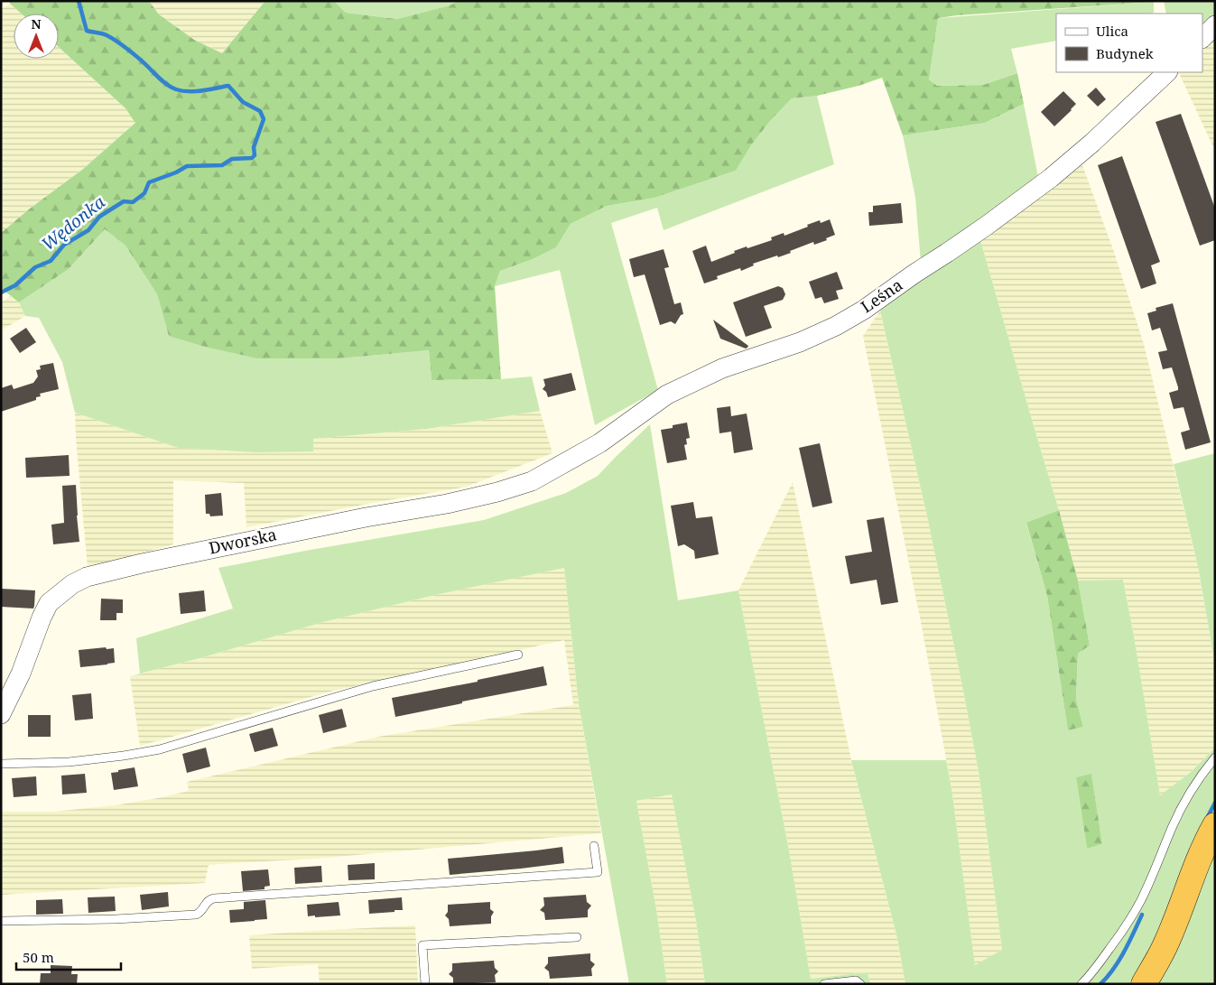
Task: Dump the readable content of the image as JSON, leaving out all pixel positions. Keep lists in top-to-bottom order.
{
  "streets": {
    "street": ["Leśna", "Dworska"]
  },
  "crossings": [
    ["Leśna", "Dworska"]
  ],
  "water": ["Wędonka"],
  "legend": ["Ulica", "Budynek"],
  "scale_bar": "50 m",
  "north": "top"
}
